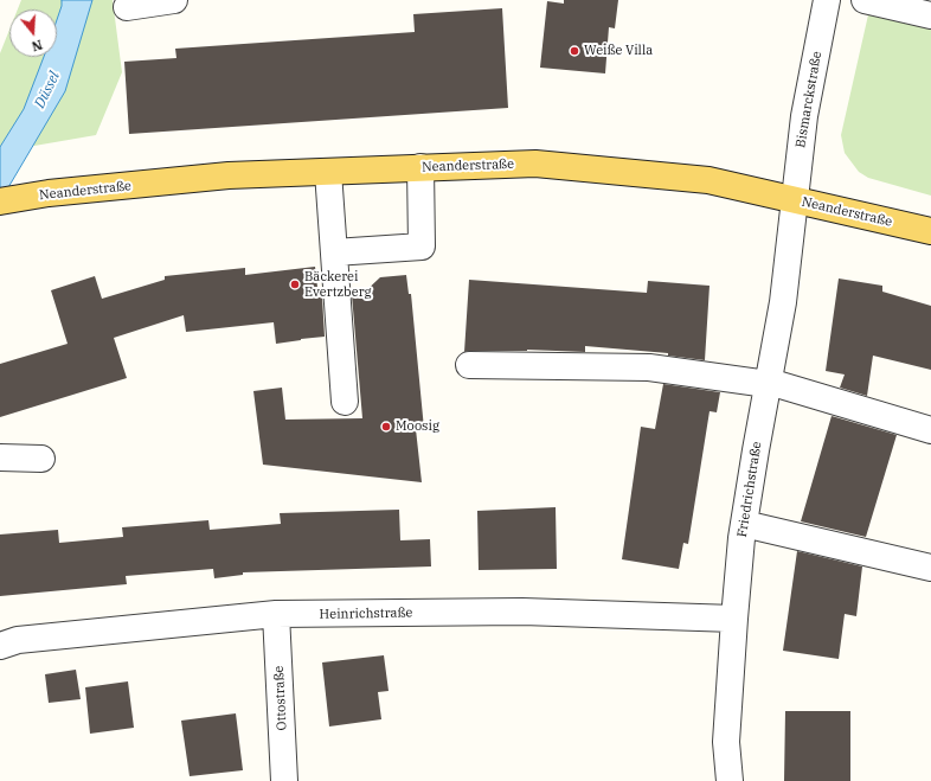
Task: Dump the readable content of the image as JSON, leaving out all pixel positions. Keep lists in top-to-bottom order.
{
  "streets": {
    "main road": ["Neanderstraße"],
    "street": [
      "Bismarckstraße",
      "Friedrichstraße",
      "Heinrichstraße",
      "Ottostraße"
    ]
  },
  "crossings": [
    ["Bismarckstraße", "Neanderstraße"],
    ["Bismarckstraße", "Friedrichstraße"],
    ["Neanderstraße", "Friedrichstraße"],
    ["Friedrichstraße", "Heinrichstraße"],
    ["Heinrichstraße", "Ottostraße"]
  ],
  "water": ["Düssel"],
  "places": ["Weiße Villa", "Bäckerei Evertzberg", "Moosig"],
  "north": "bottom"
}
